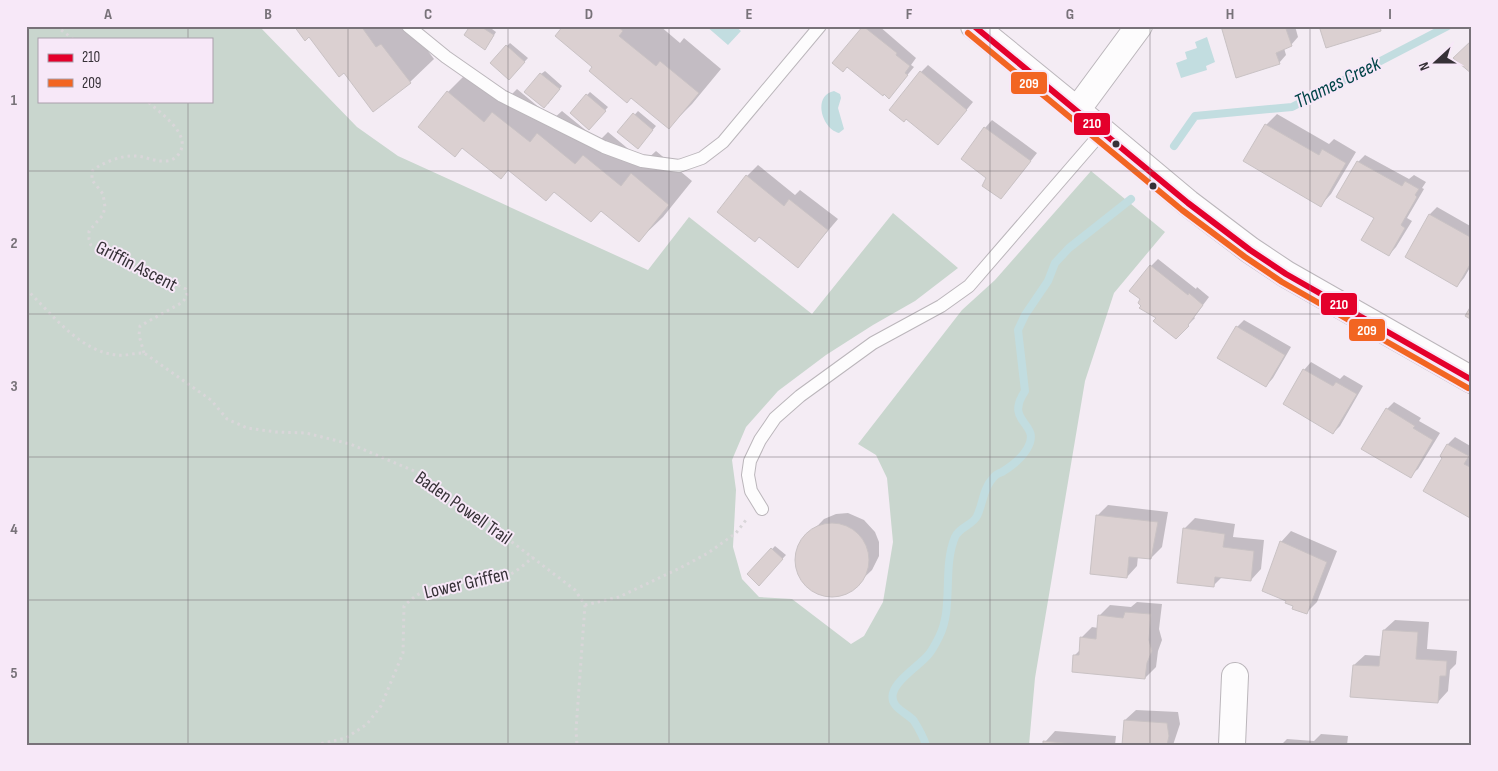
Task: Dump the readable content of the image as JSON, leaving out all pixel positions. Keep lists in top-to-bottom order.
{
  "streets": {
    "path": ["Griffin Ascent", "Baden Powell Trail", "Lower Griffen"]
  },
  "crossings": [
    ["Griffin Ascent", "Baden Powell Trail"],
    ["Baden Powell Trail", "Lower Griffen"]
  ],
  "water": ["Thames Creek"],
  "lines": ["transit line 210", "transit line 209"],
  "legend": ["210", "209"],
  "north": "left",
  "grid": {
    "columns": [
      "A",
      "B",
      "C",
      "D",
      "E",
      "F",
      "G",
      "H",
      "I"
    ],
    "rows": [
      "1",
      "2",
      "3",
      "4",
      "5"
    ]
  }
}
